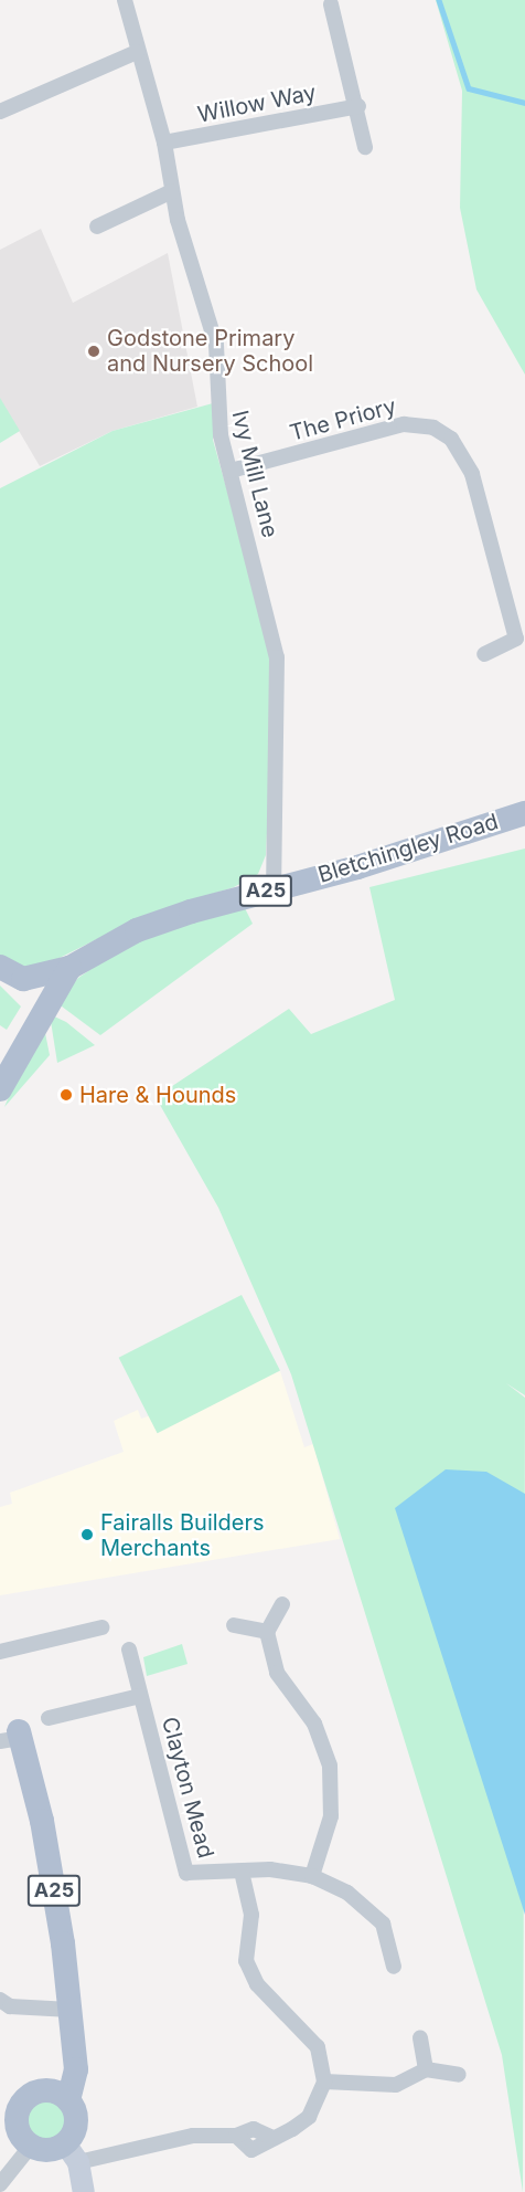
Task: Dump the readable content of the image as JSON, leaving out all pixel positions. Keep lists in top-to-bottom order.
{
  "streets": {
    "main road": ["Bletchingley Road", "A25"],
    "street": [
      "Willow Way",
      "The Priory",
      "Ivy Mill Lane",
      "Clayton Mead"
    ]
  },
  "crossings": [
    ["Willow Way", "Ivy Mill Lane"],
    ["The Priory", "Ivy Mill Lane"],
    ["Ivy Mill Lane", "Bletchingley Road"],
    ["Bletchingley Road", "A25"]
  ],
  "places": ["Godstone Primary and Nursery School", "Hare & Hounds", "Fairalls Builders Merchants"]
}
